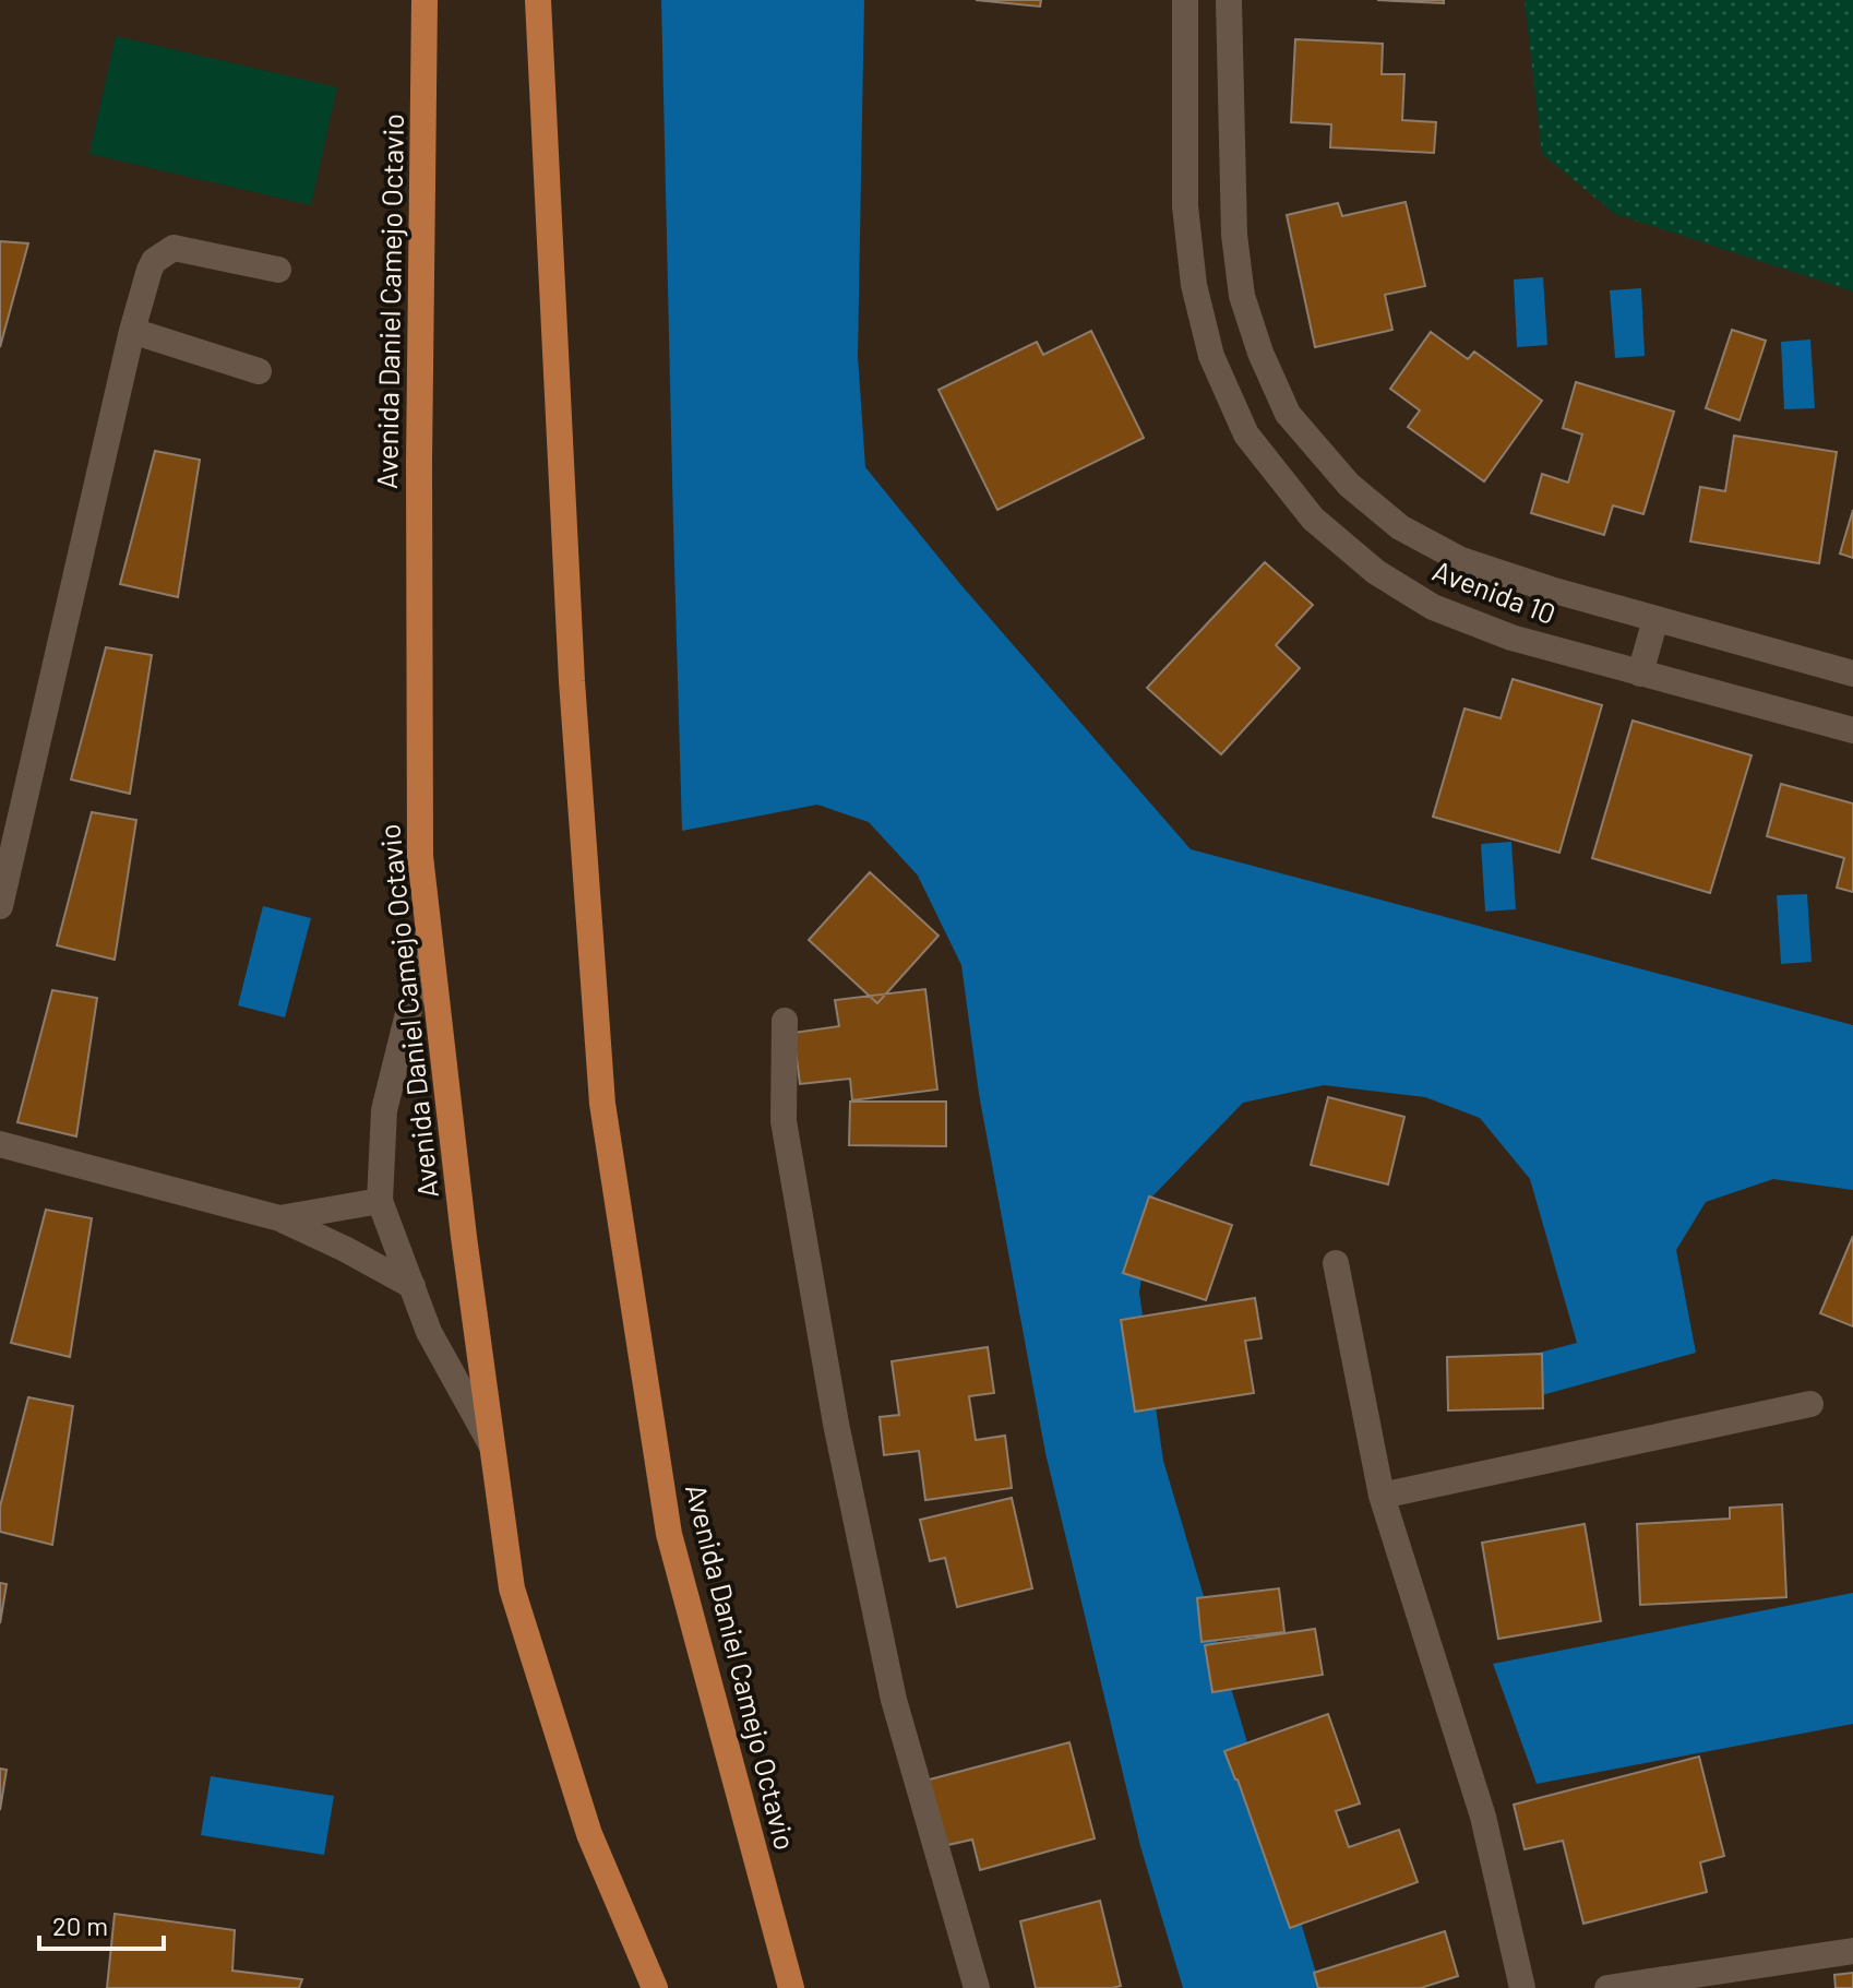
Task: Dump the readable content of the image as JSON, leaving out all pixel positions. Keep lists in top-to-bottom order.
{
  "streets": {
    "main road": ["Avenida Daniel Camejo Octavio"],
    "street": ["Avenida 10"]
  },
  "scale_bar": "20 m"
}
